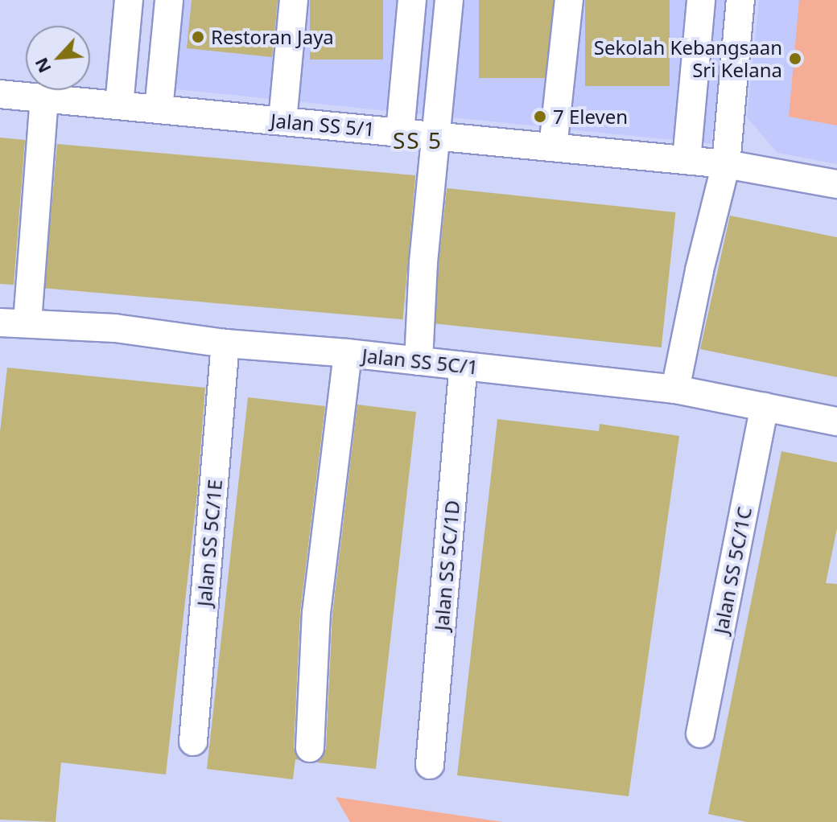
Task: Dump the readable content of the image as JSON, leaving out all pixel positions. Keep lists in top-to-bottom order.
{
  "streets": {
    "street": [
      "Jalan SS 5/1",
      "Jalan SS 5C/1",
      "Jalan SS 5C/1E",
      "Jalan SS 5C/1D",
      "Jalan SS 5C/1C"
    ]
  },
  "crossings": [
    ["Jalan SS 5C/1", "Jalan SS 5C/1E"],
    ["Jalan SS 5C/1", "Jalan SS 5C/1D"],
    ["Jalan SS 5C/1", "Jalan SS 5C/1C"]
  ],
  "districts": ["SS 5"],
  "places": ["Restoran Jaya", "Sekolah Kebangsaan Sri Kelana", "7 Eleven"],
  "north": "bottom left"
}
